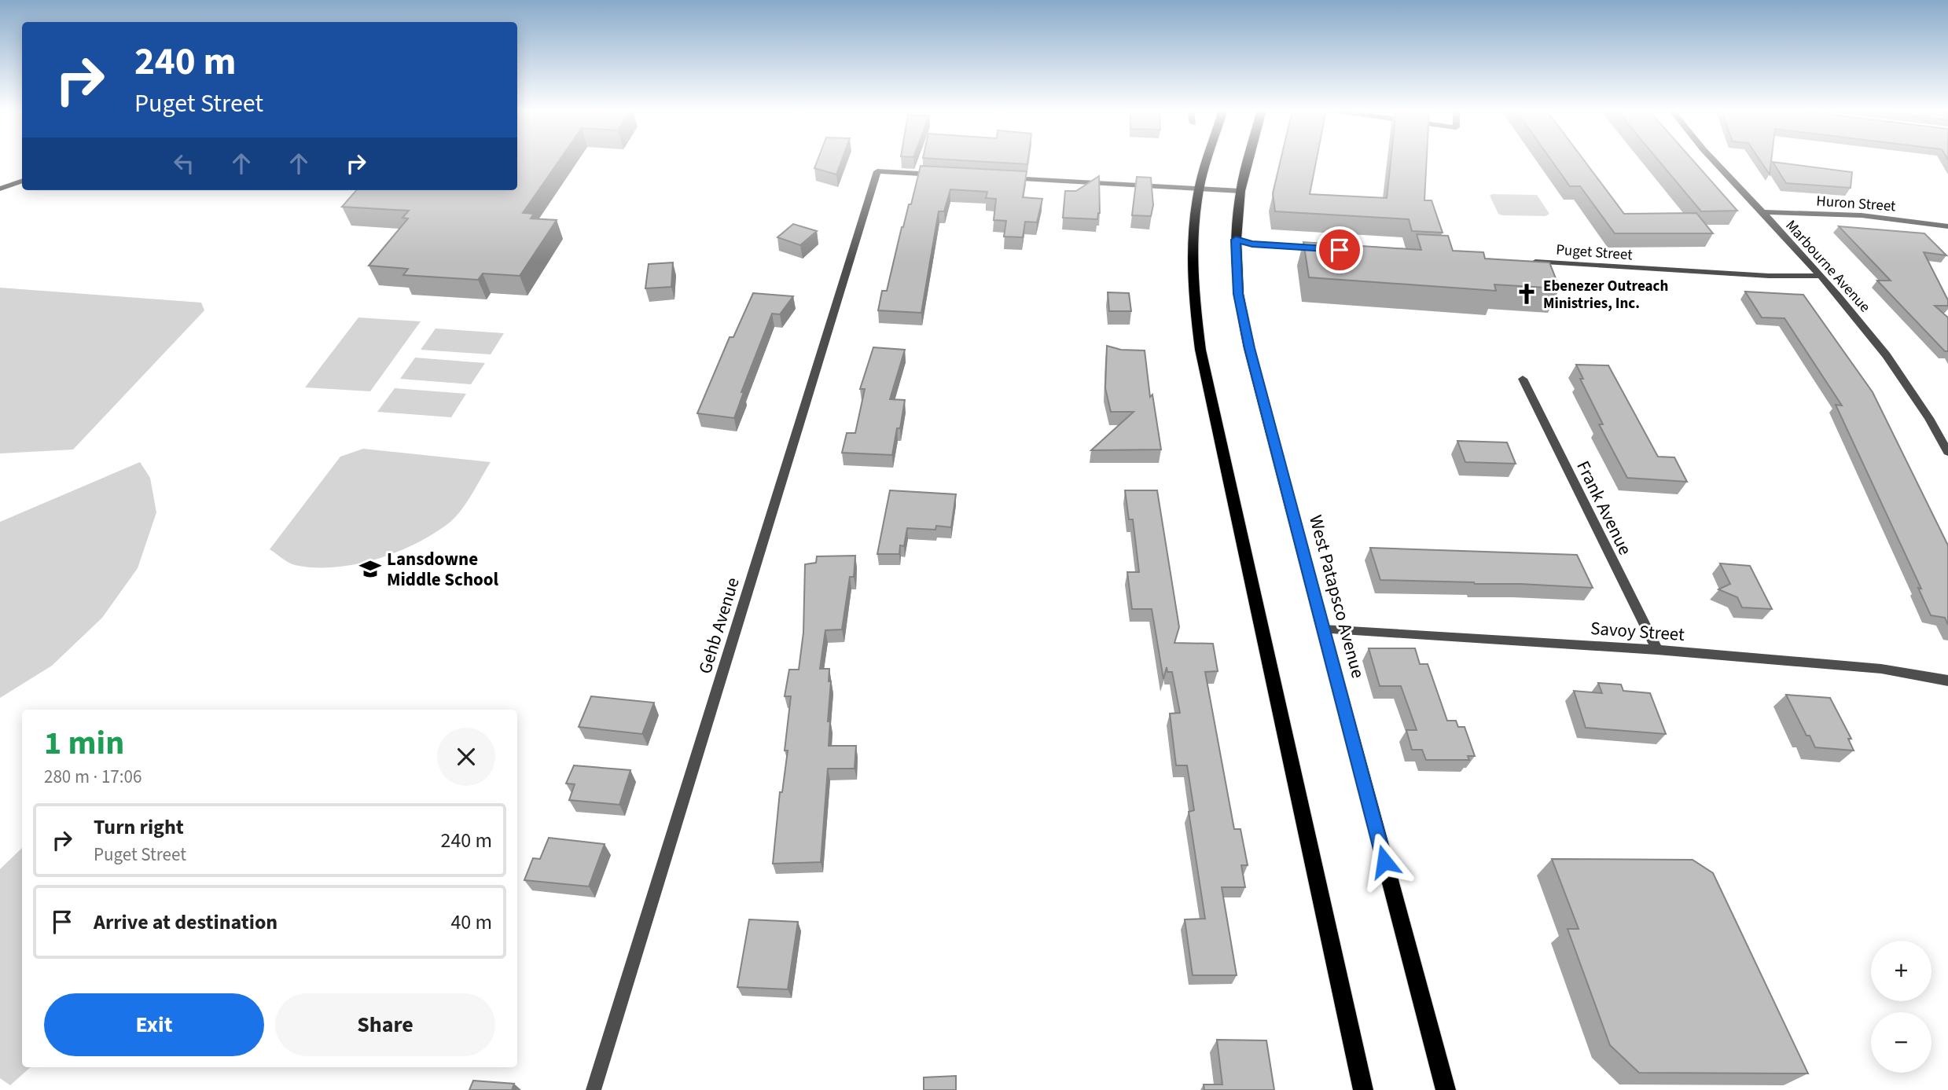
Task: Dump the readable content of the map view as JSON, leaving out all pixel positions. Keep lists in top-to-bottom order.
{
  "streets": {
    "main road": ["West Patapsco Avenue"],
    "street": [
      "Huron Street",
      "Puget Street",
      "Marbourne Avenue",
      "Frank Avenue",
      "Gehb Avenue",
      "Savoy Street"
    ]
  },
  "crossings": [
    ["Huron Street", "Marbourne Avenue"],
    ["Puget Street", "Marbourne Avenue"],
    ["Frank Avenue", "Savoy Street"],
    ["West Patapsco Avenue", "Savoy Street"]
  ],
  "places": {
    "church": ["Ebenezer Outreach Ministries, Inc."],
    "school or university": ["Lansdowne Middle School"]
  },
  "page": {
    "turn": ["240 m", "Puget Street"],
    "heading": ["1 min", "280 m · 17:06"],
    "list": [
      {
        "name": "Turn right",
        "note": "Puget Street",
        "value": "240 m"
      },
      {
        "name": "Arrive at destination",
        "value": "40 m"
      }
    ],
    "map_buttons": ["+", "−"],
    "buttons": ["Exit", "Share"]
  }
}
